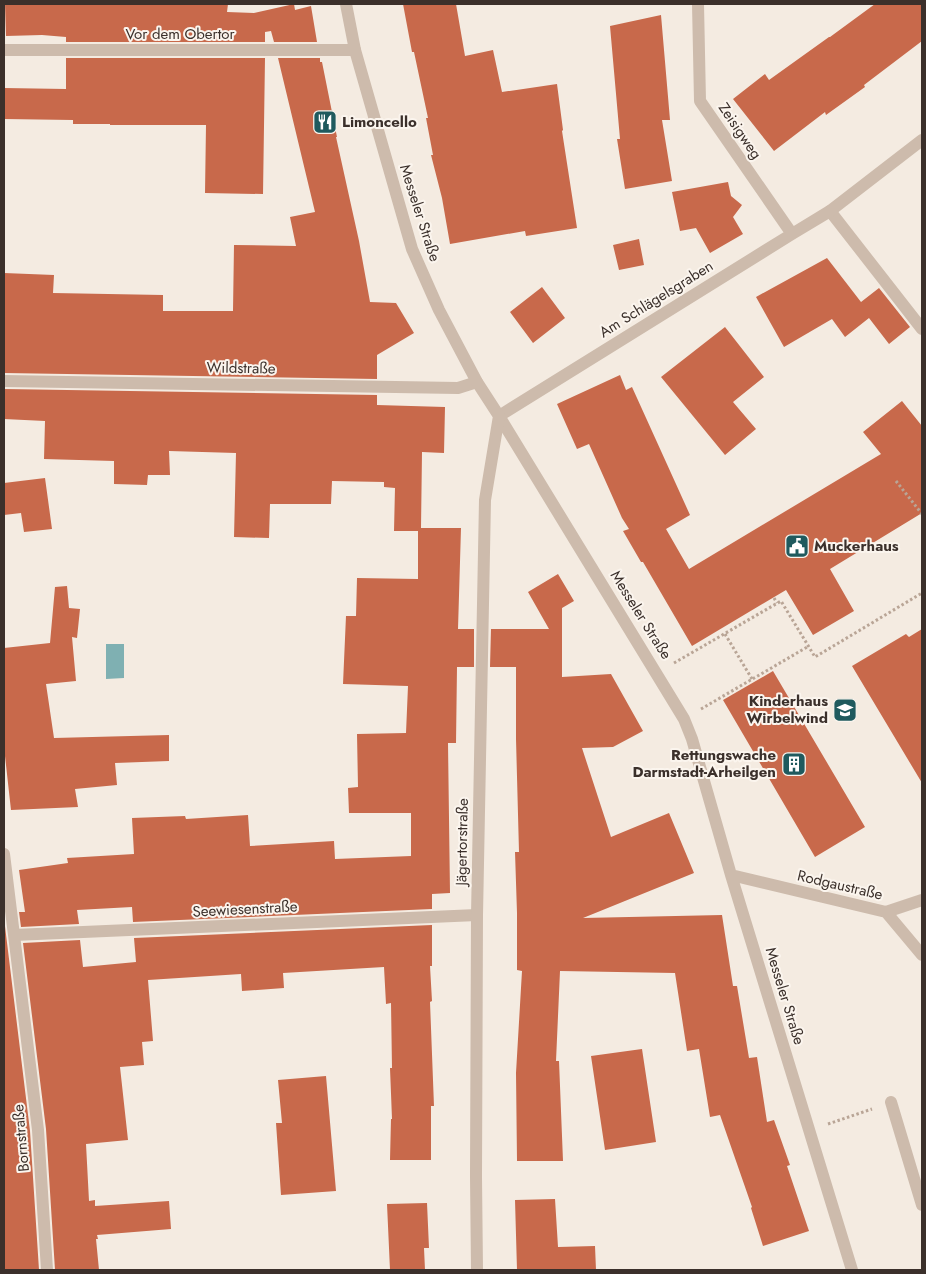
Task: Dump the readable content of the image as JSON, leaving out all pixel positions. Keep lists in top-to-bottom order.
{
  "streets": {
    "street": [
      "Vor dem Obertor",
      "Zeisigweg",
      "Messeler Straße",
      "Am Schlägelsgraben",
      "Wildstraße",
      "Jägertorstraße",
      "Rodgaustraße",
      "Seewiesenstraße",
      "Bornstraße"
    ]
  },
  "crossings": [
    ["Vor dem Obertor", "Messeler Straße"],
    ["Zeisigweg", "Am Schlägelsgraben"],
    ["Messeler Straße", "Am Schlägelsgraben"],
    ["Messeler Straße", "Wildstraße"],
    ["Messeler Straße", "Jägertorstraße"],
    ["Messeler Straße", "Rodgaustraße"],
    ["Am Schlägelsgraben", "Jägertorstraße"],
    ["Jägertorstraße", "Seewiesenstraße"],
    ["Seewiesenstraße", "Bornstraße"]
  ],
  "places": {
    "restaurant": ["Limoncello"],
    "public building": ["Muckerhaus"],
    "school or university": ["Kinderhaus Wirbelwind"],
    "building": ["Rettungswache Darmstadt-Arheilgen"]
  }
}
